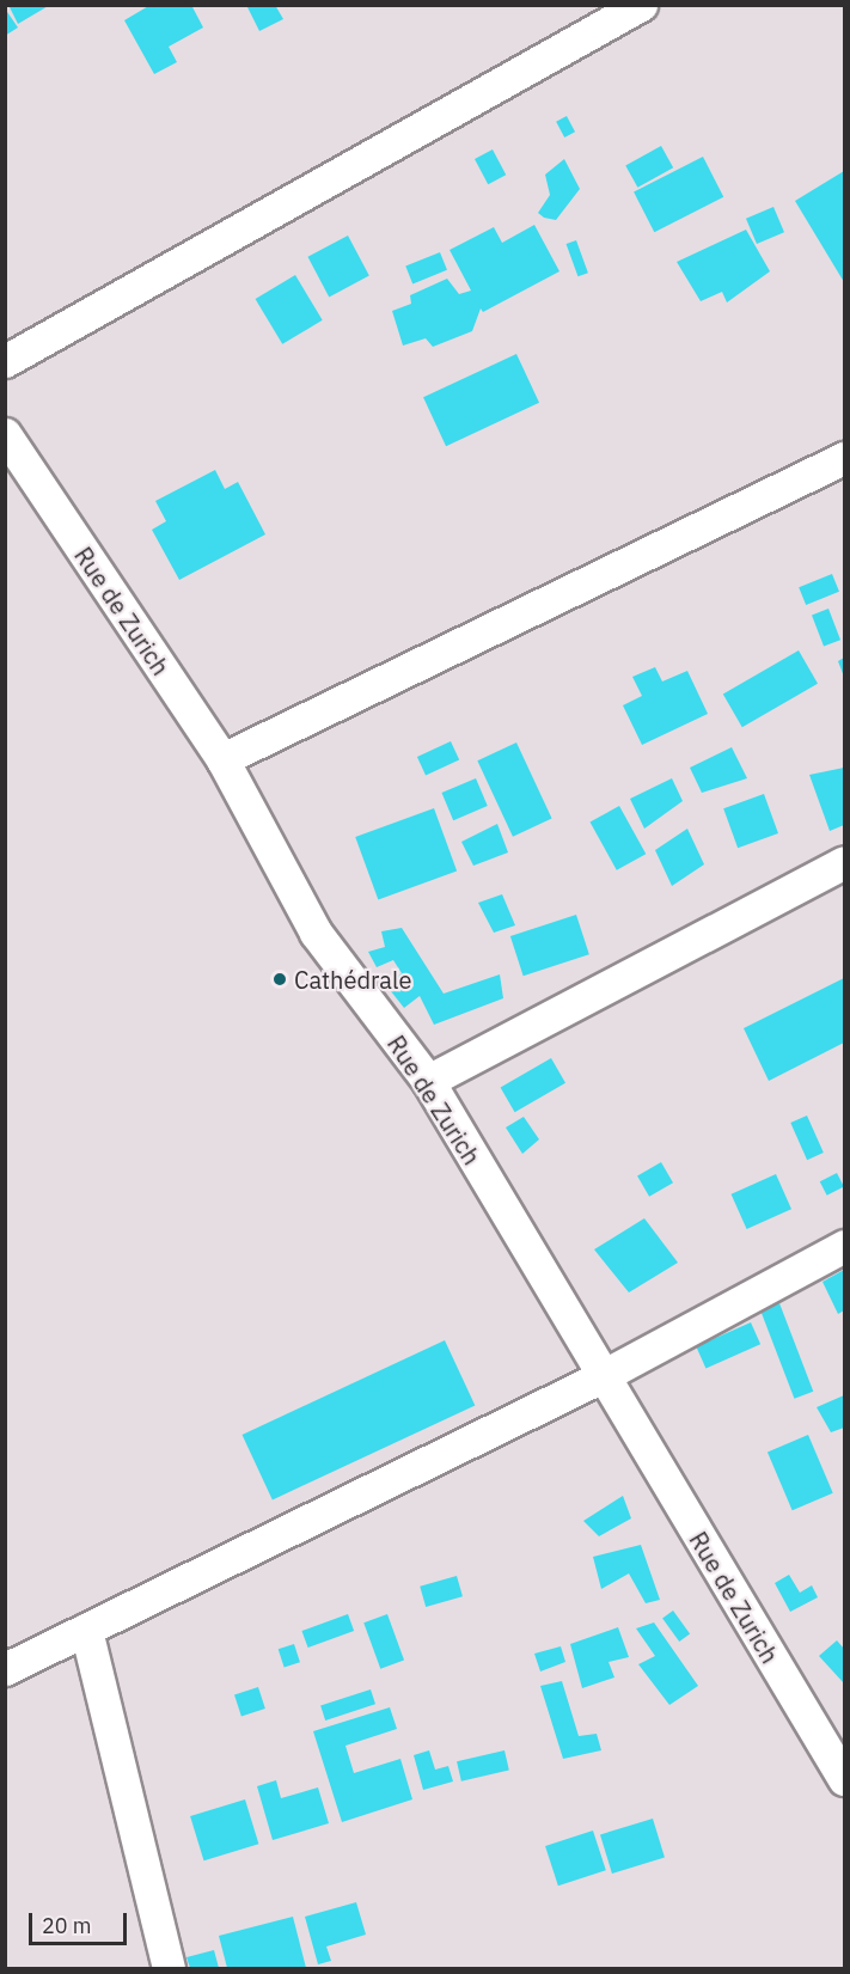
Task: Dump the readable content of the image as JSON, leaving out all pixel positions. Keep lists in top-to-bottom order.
{
  "streets": {
    "street": ["Rue de Zurich"]
  },
  "places": ["Cathédrale"],
  "scale_bar": "20 m"
}
